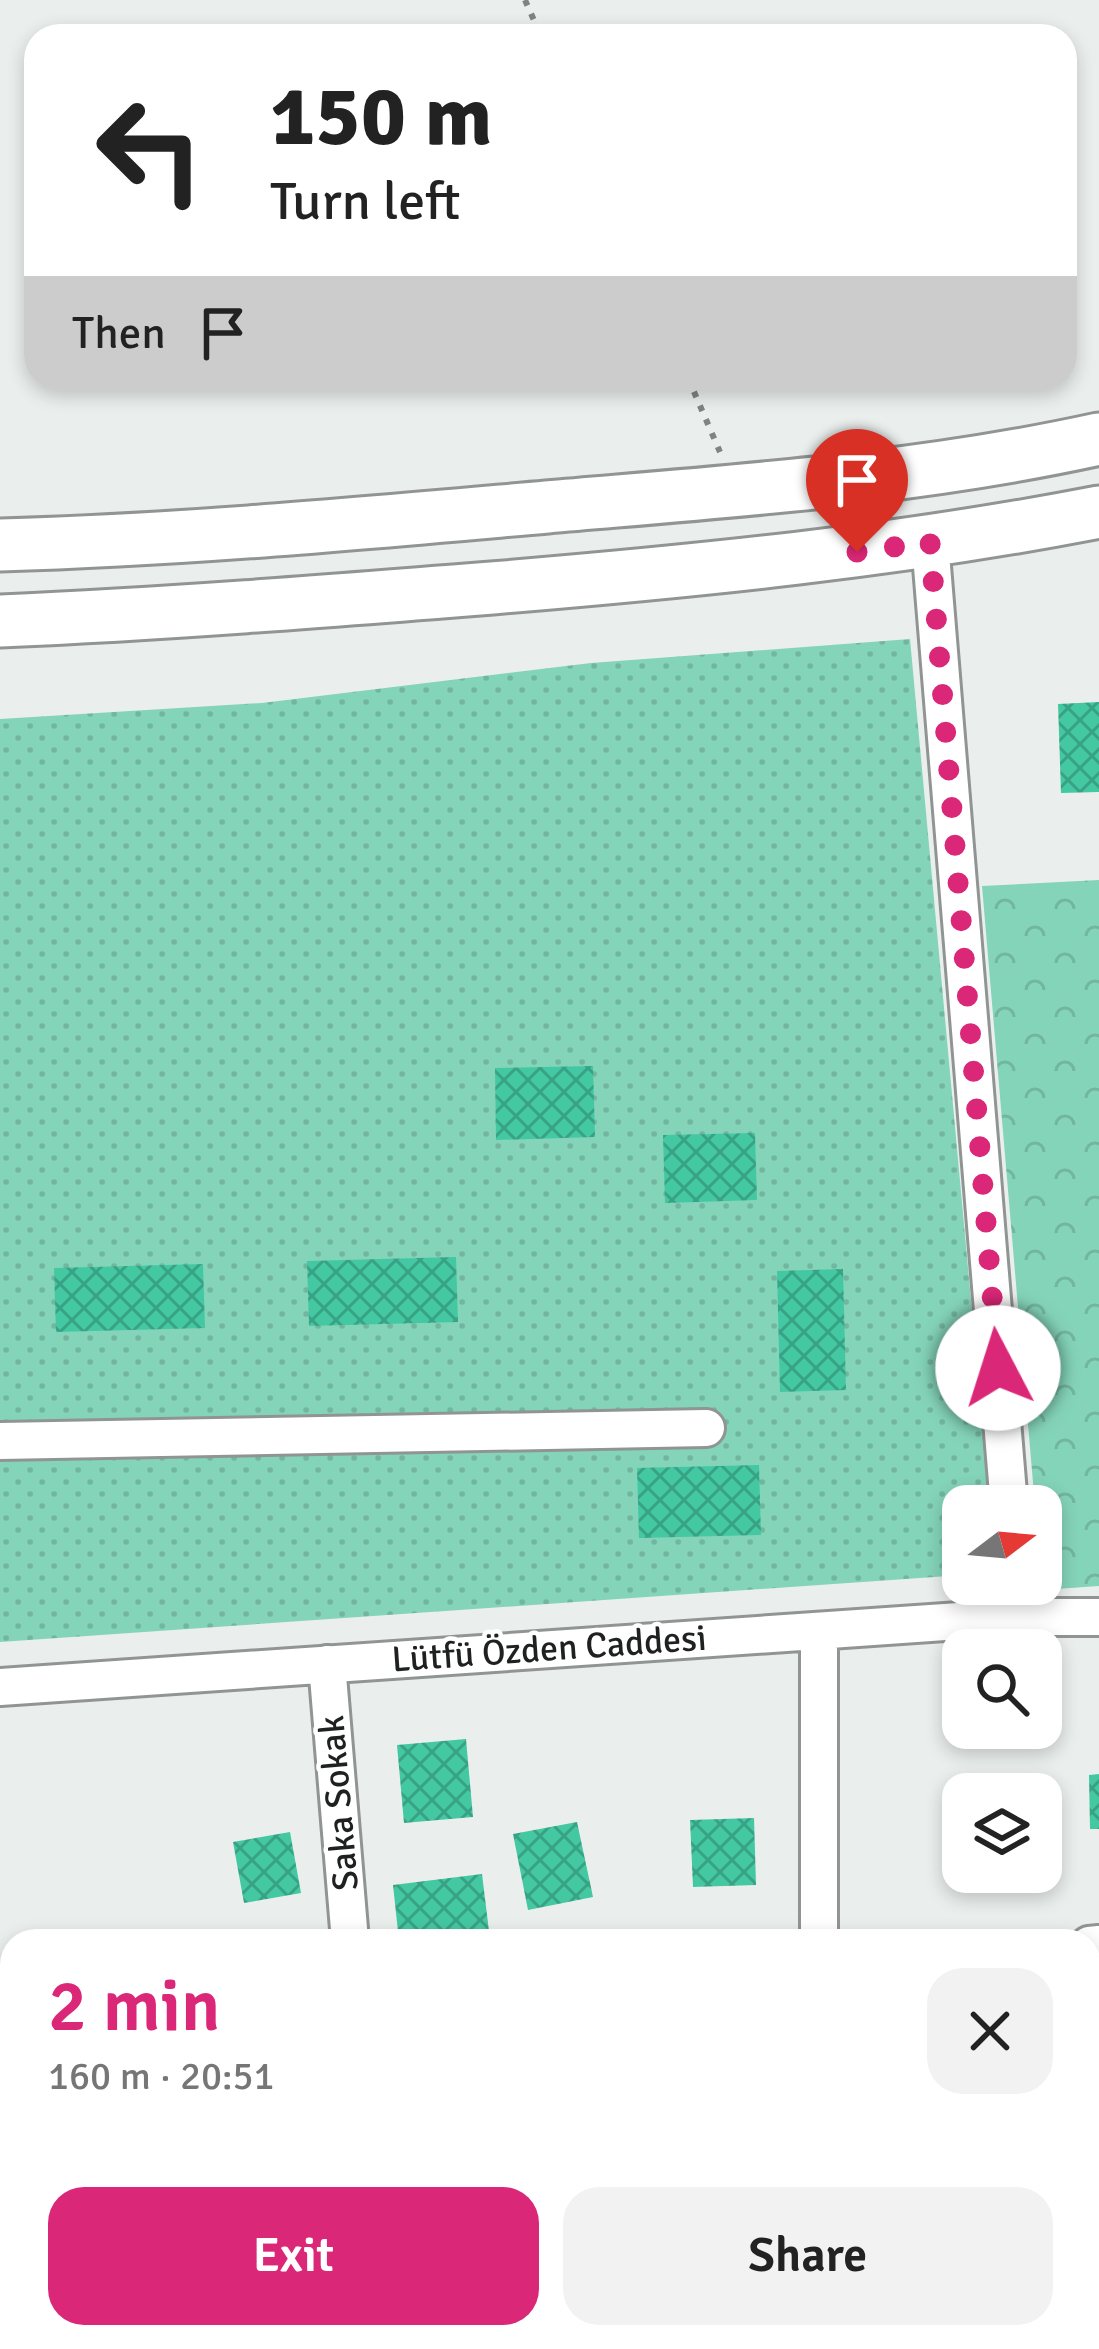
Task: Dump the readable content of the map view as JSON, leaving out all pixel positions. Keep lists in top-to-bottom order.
{
  "streets": {
    "street": ["Lütfü Özden Caddesi", "Saka Sokak"]
  },
  "crossings": [
    ["Lütfü Özden Caddesi", "Saka Sokak"]
  ],
  "north": "right",
  "page": {
    "turn": ["150 m", "Turn left"],
    "then": "Then",
    "heading": ["2 min", "160 m · 20:51"],
    "buttons": ["Exit", "Share"]
  }
}
